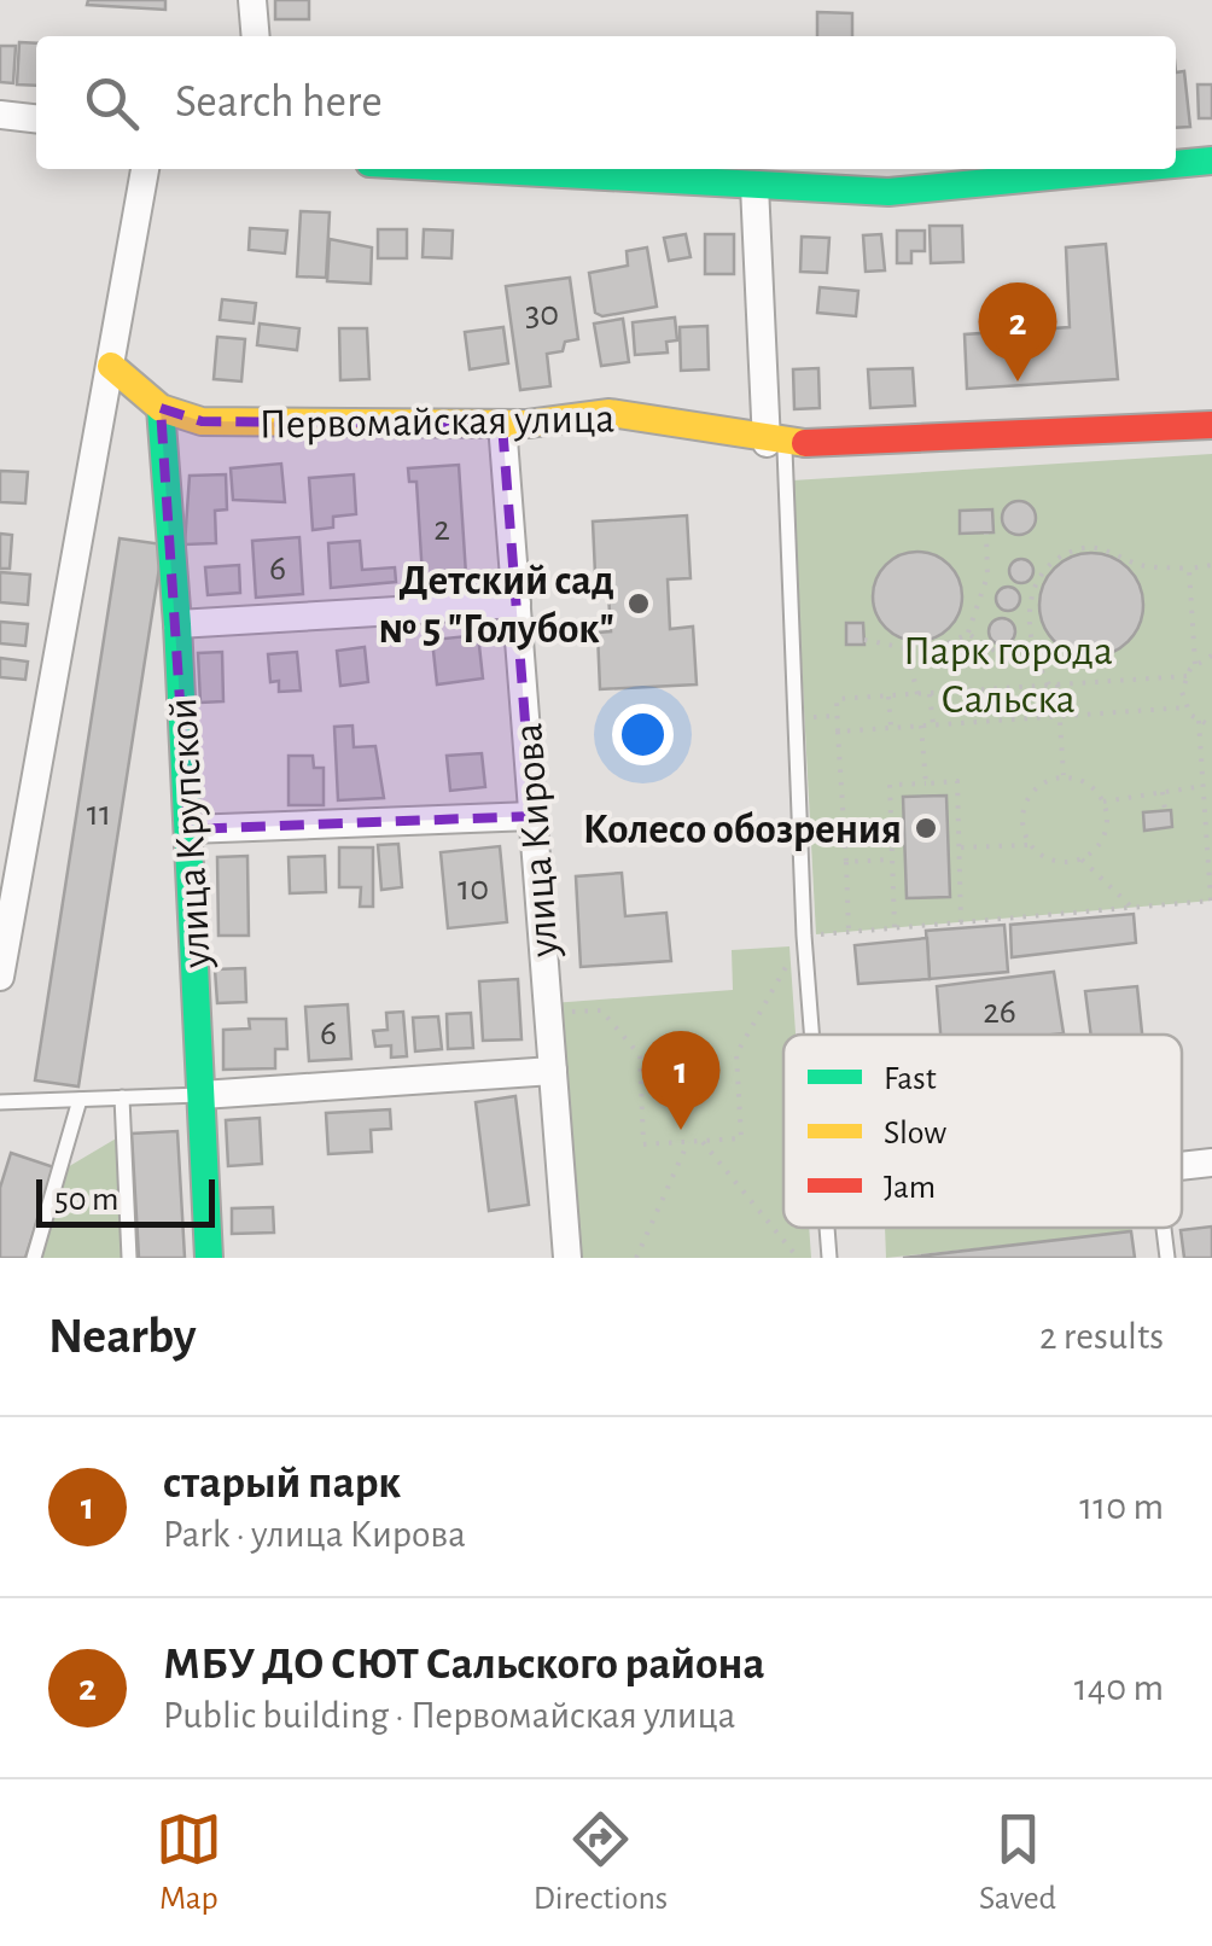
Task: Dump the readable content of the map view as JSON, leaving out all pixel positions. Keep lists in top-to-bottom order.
{
  "streets": {
    "street": ["Первомайская улица", "улица Крупской", "улица Кирова"]
  },
  "crossings": [
    ["Первомайская улица", "улица Крупской"],
    ["Первомайская улица", "улица Кирова"]
  ],
  "parks": ["Парк города Сальска"],
  "places": ["Детский сад № 5 \"Голубок\"", "Колесо обозрения"],
  "house_numbers": [
    "30",
    "2",
    "6",
    "11",
    "10",
    "26",
    "6"
  ],
  "legend": ["Fast", "Slow", "Jam"],
  "scale_bar": "50 m",
  "page": {
    "search": "Search here",
    "pins": ["2", "1"],
    "scale": "50 m",
    "heading": ["Nearby", "2 results"],
    "list": [
      {
        "mark": "1",
        "name": "старый парк",
        "note": "Park · улица Кирова",
        "value": "110 m"
      },
      {
        "mark": "2",
        "name": "МБУ ДО СЮТ Сальского района",
        "note": "Public building · Первомайская улица",
        "value": "140 m"
      }
    ],
    "nav": ["Map", "Directions", "Saved"]
  }
}
